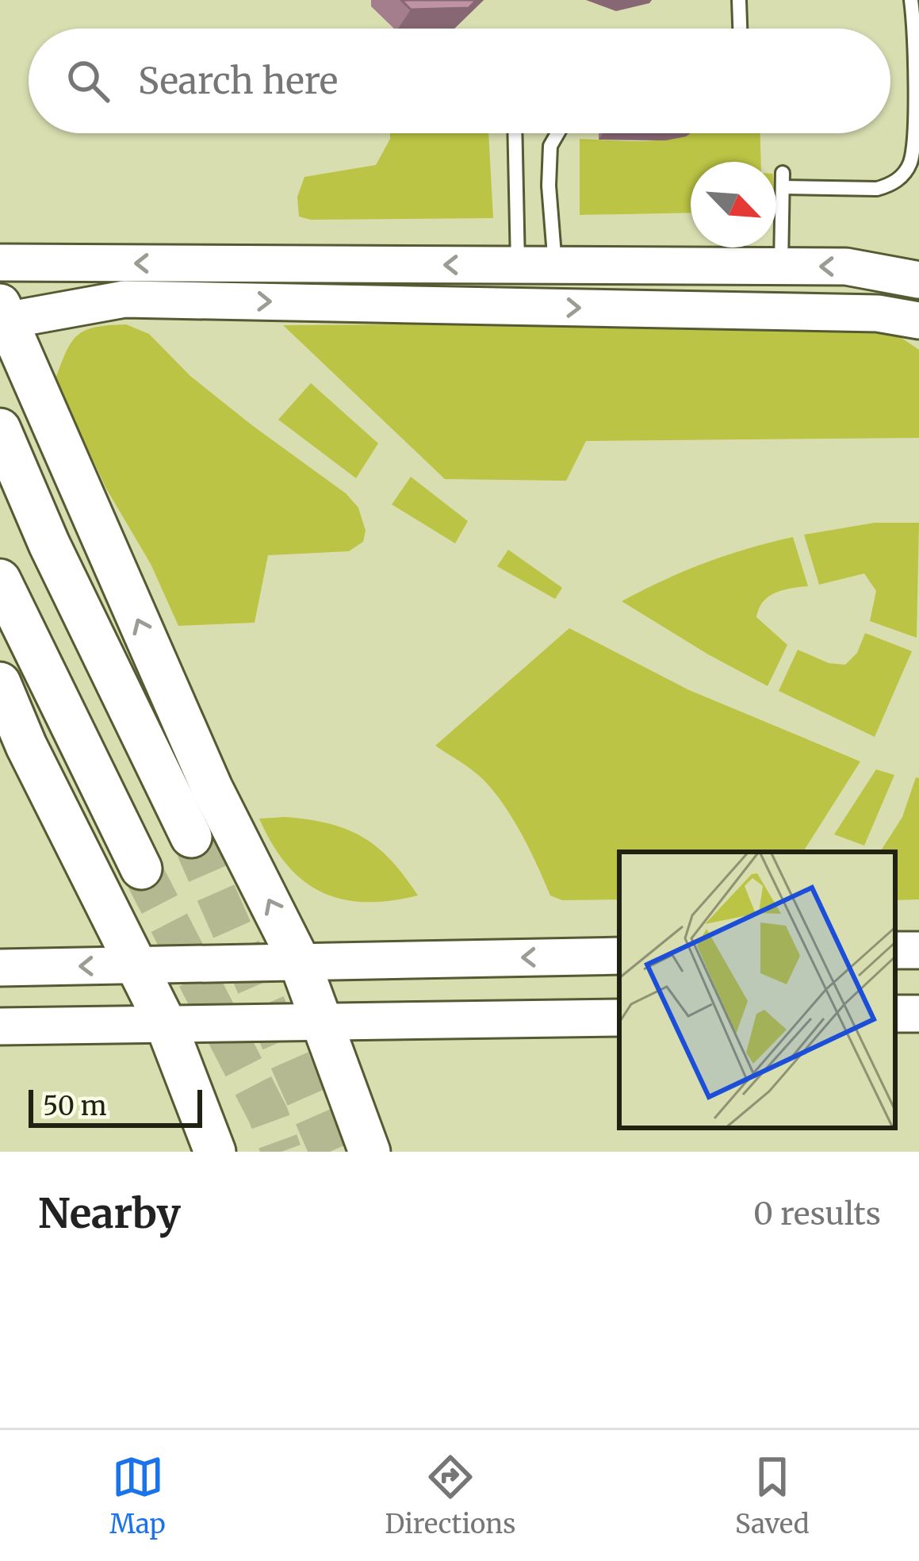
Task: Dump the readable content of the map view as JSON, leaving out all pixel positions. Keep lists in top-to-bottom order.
{
  "scale_bar": "50 m",
  "north": "bottom right",
  "page": {
    "search": "Search here",
    "scale": "50 m",
    "heading": ["Nearby", "0 results"],
    "nav": ["Map", "Directions", "Saved"]
  }
}
